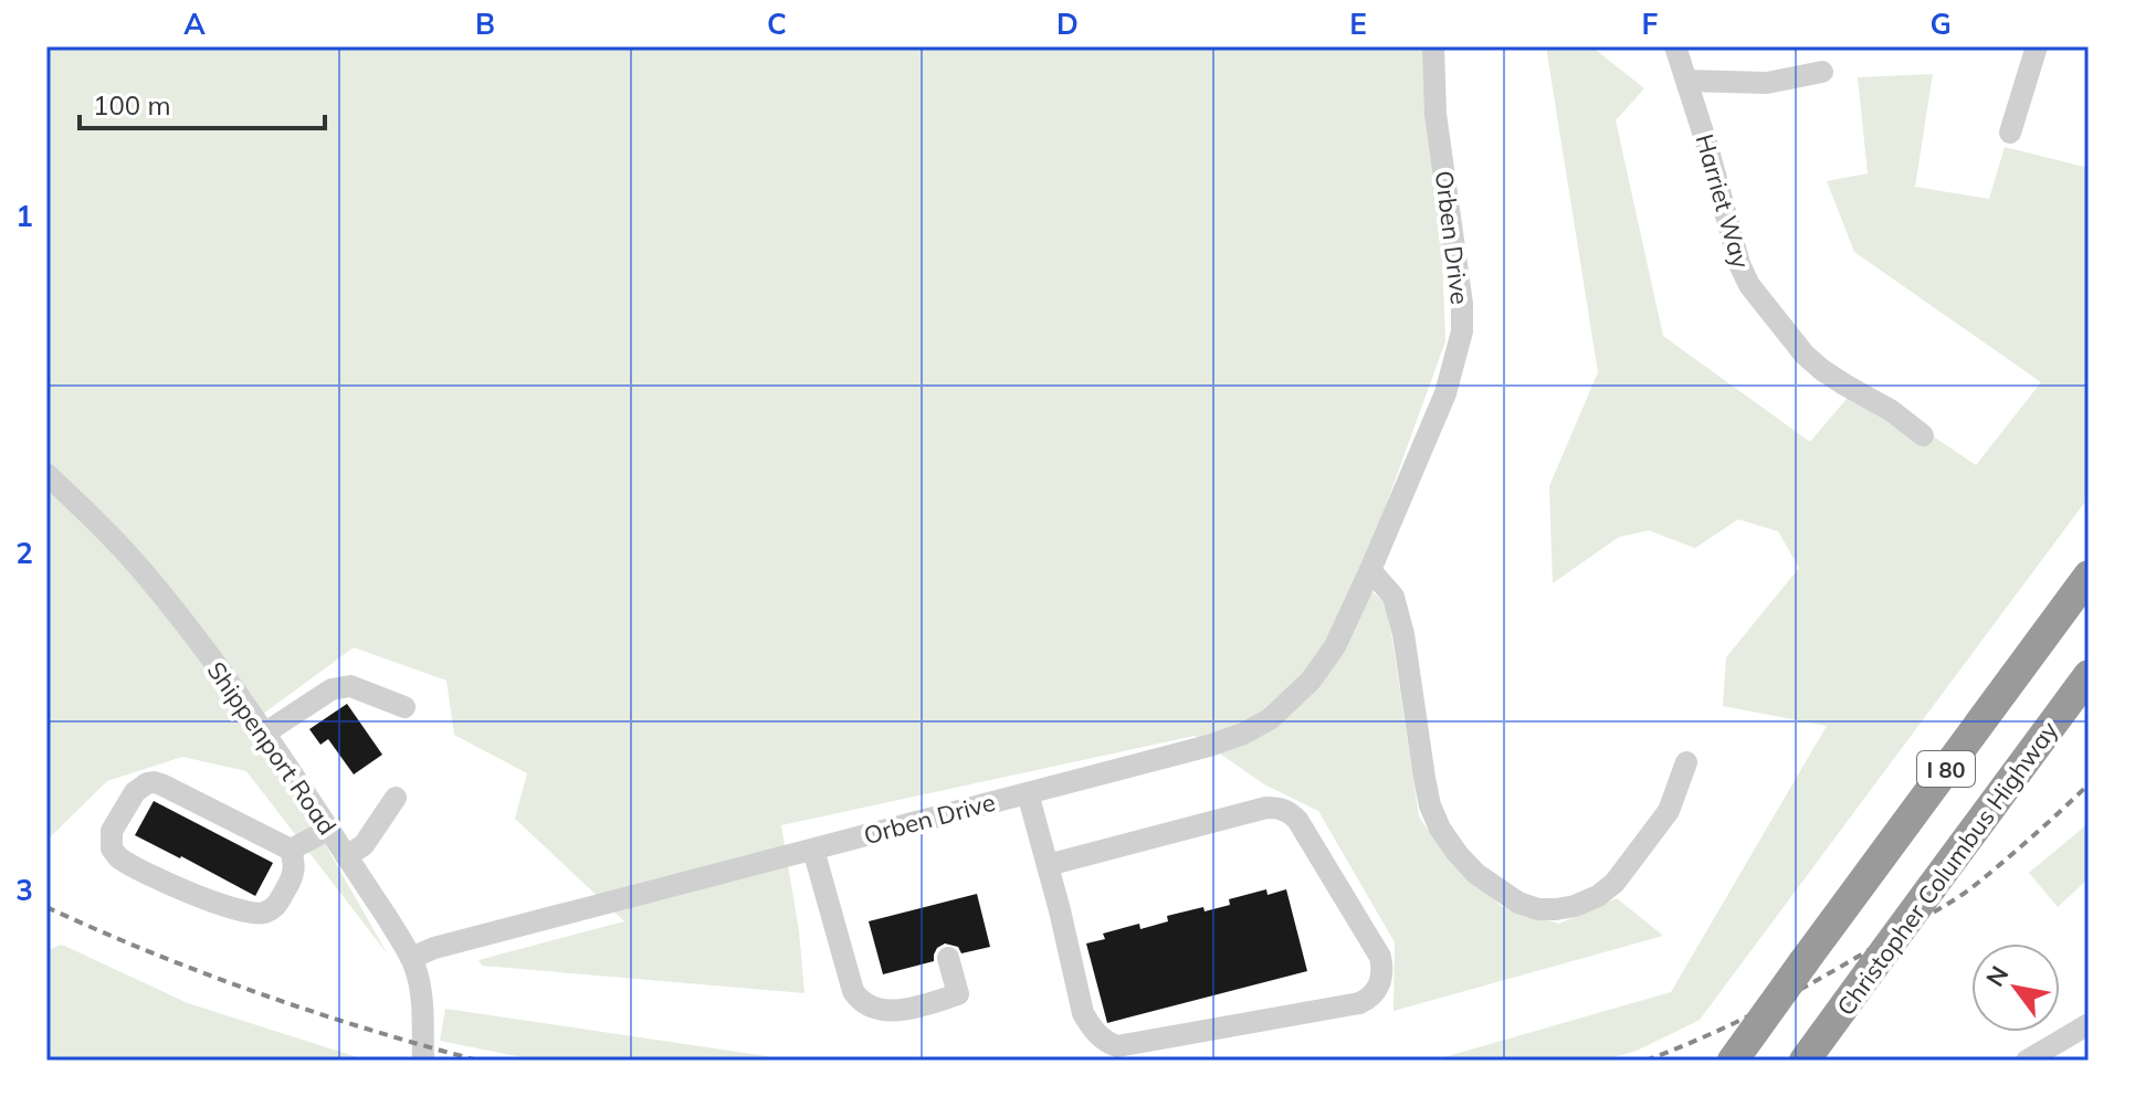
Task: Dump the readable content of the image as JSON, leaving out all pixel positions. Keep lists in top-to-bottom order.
{
  "streets": {
    "highway": ["I 80", "Christopher Columbus Highway"],
    "street": ["Harriet Way", "Orben Drive", "Shippenport Road"]
  },
  "crossings": [
    ["Orben Drive", "Shippenport Road"]
  ],
  "scale_bar": "100 m",
  "north": "top left",
  "grid": {
    "columns": [
      "A",
      "B",
      "C",
      "D",
      "E",
      "F",
      "G"
    ],
    "rows": ["1", "2", "3"]
  }
}
